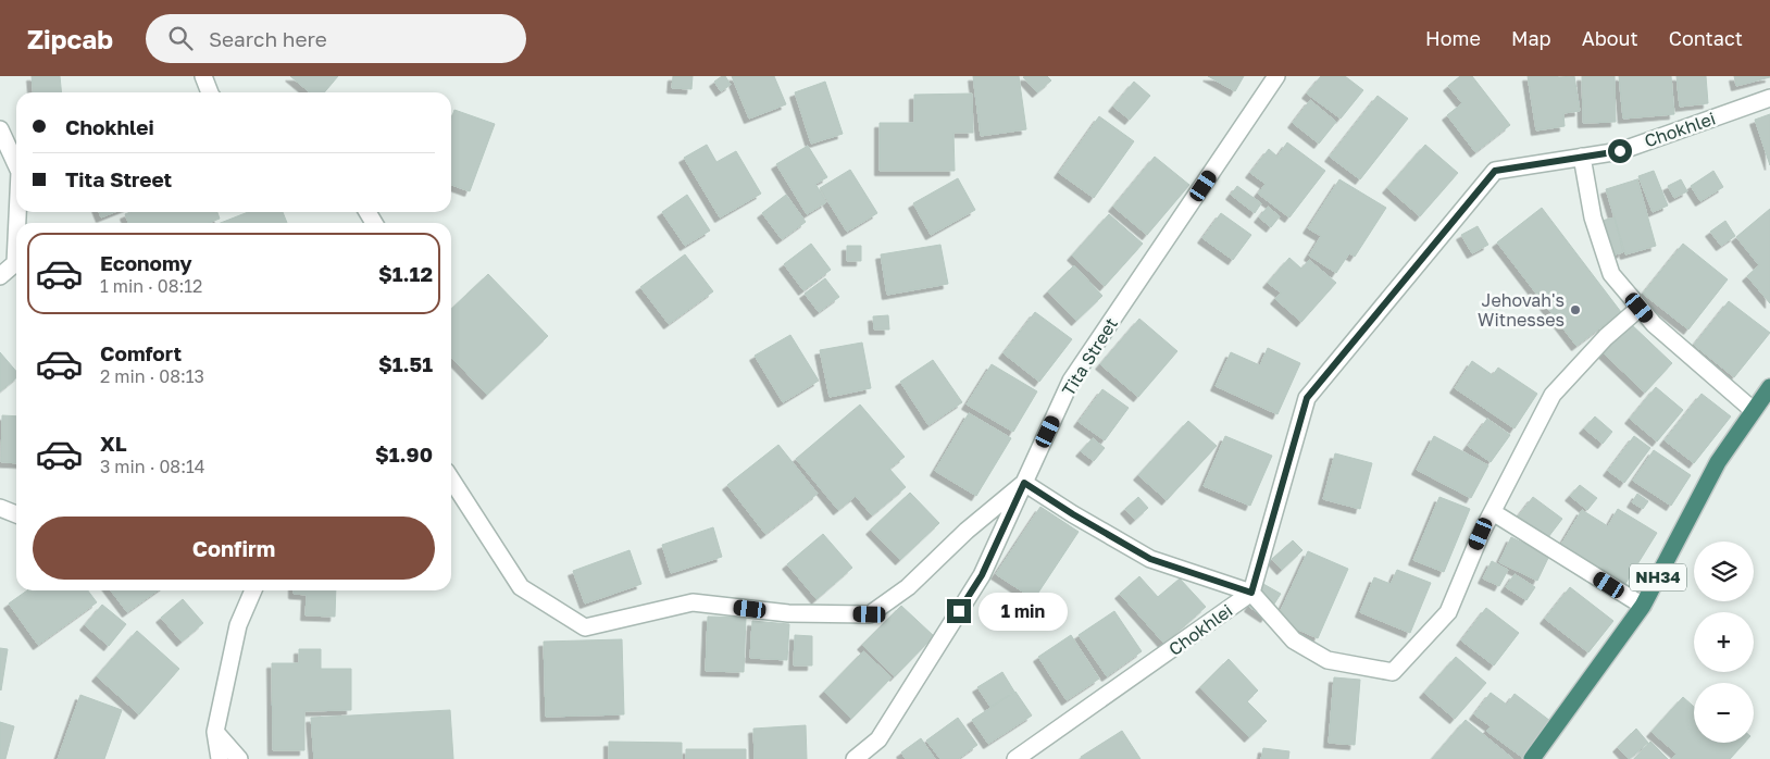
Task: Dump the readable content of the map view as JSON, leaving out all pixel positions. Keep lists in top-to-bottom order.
{
  "streets": {
    "highway": ["NH34"],
    "street": ["Chokhlei", "Tita Street"]
  },
  "places": ["Jehovah's Witnesses"],
  "page": {
    "header": "Zipcab",
    "search": "Search here",
    "nav": [
      "Home",
      "Map",
      "About",
      "Contact"
    ],
    "banner": ["Chokhlei", "Tita Street"],
    "list": [
      {
        "name": "Economy",
        "note": "1 min · 08:12",
        "value": "$1.12"
      },
      {
        "name": "Comfort",
        "note": "2 min · 08:13",
        "value": "$1.51"
      },
      {
        "name": "XL",
        "note": "3 min · 08:14",
        "value": "$1.90"
      }
    ],
    "buttons": "Confirm",
    "map_buttons": ["+", "−"],
    "bubble": "1 min"
  }
}
